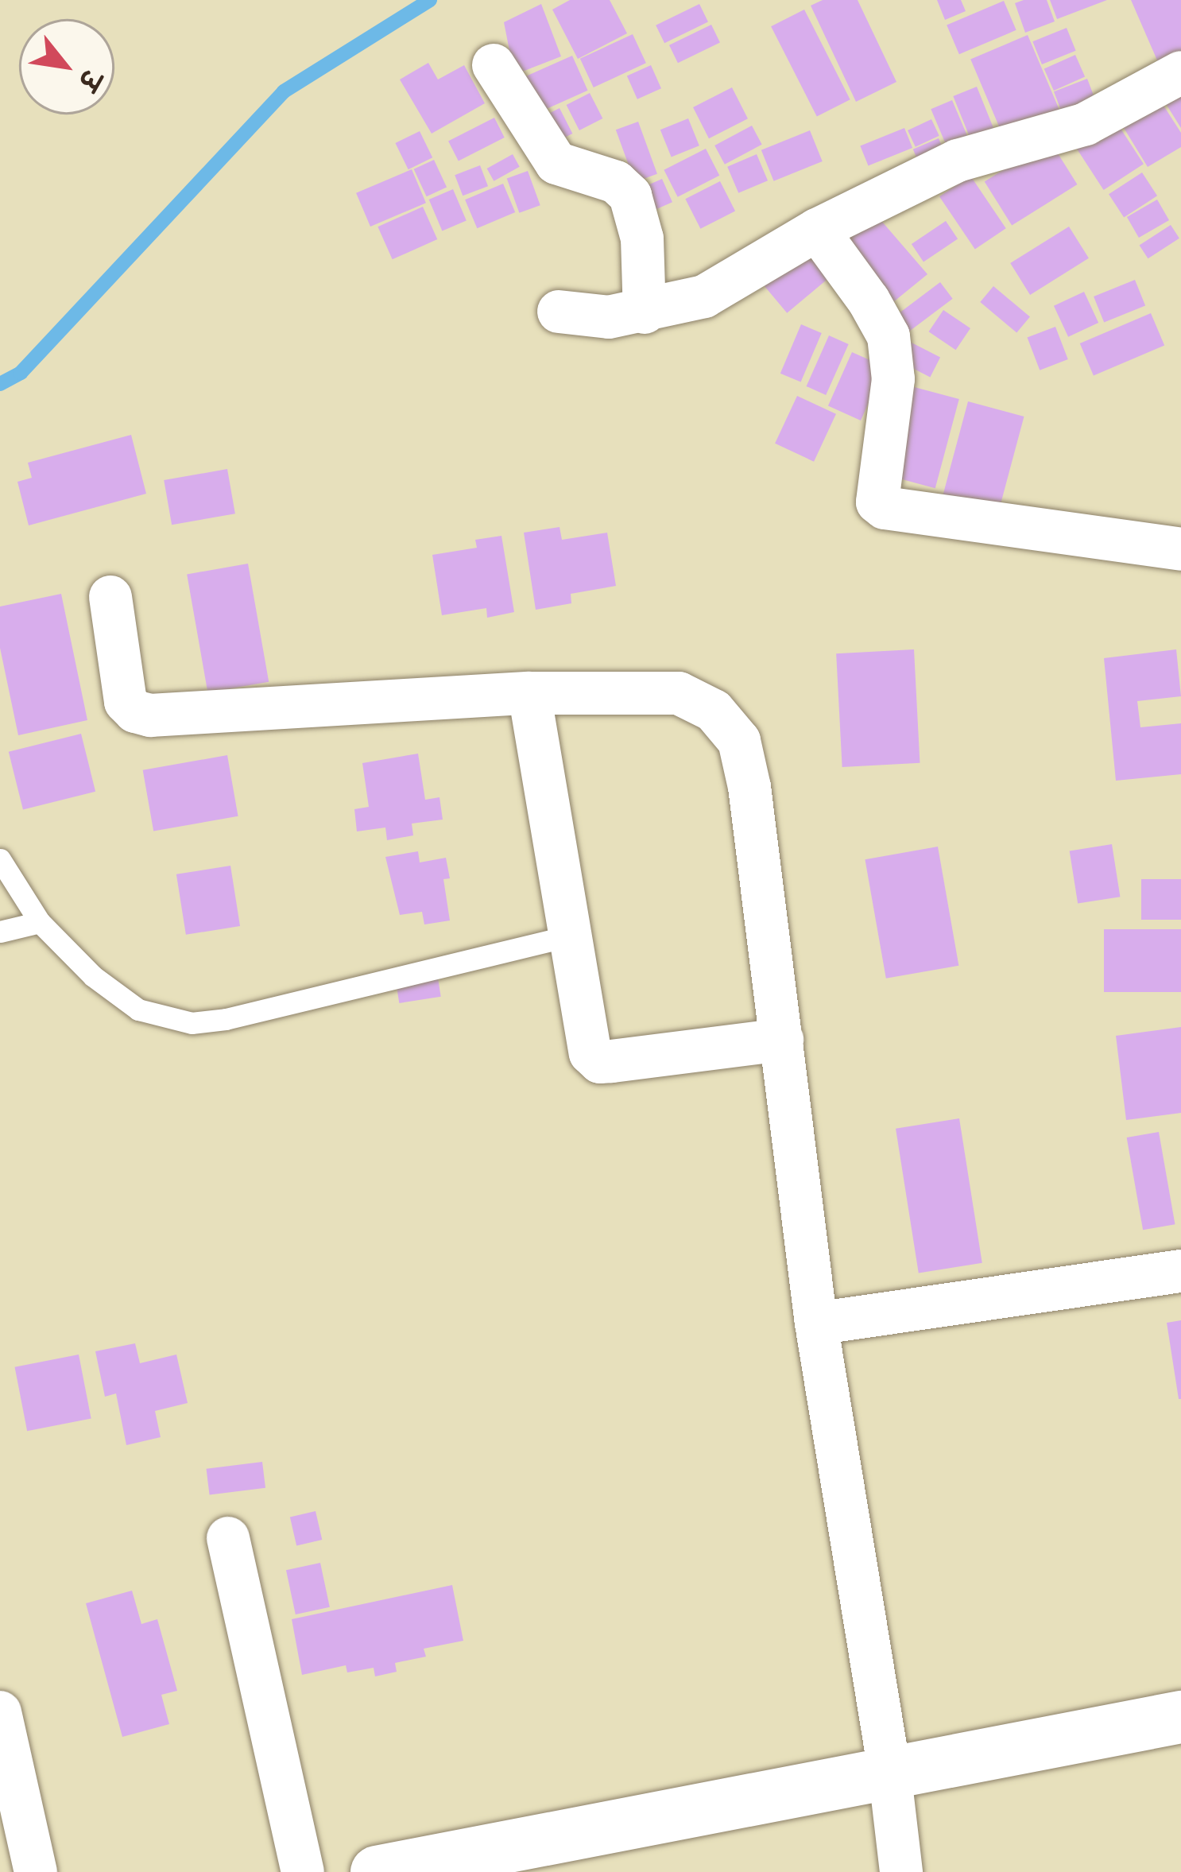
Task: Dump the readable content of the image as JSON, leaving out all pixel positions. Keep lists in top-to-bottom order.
{
  "north": "bottom right"
}
